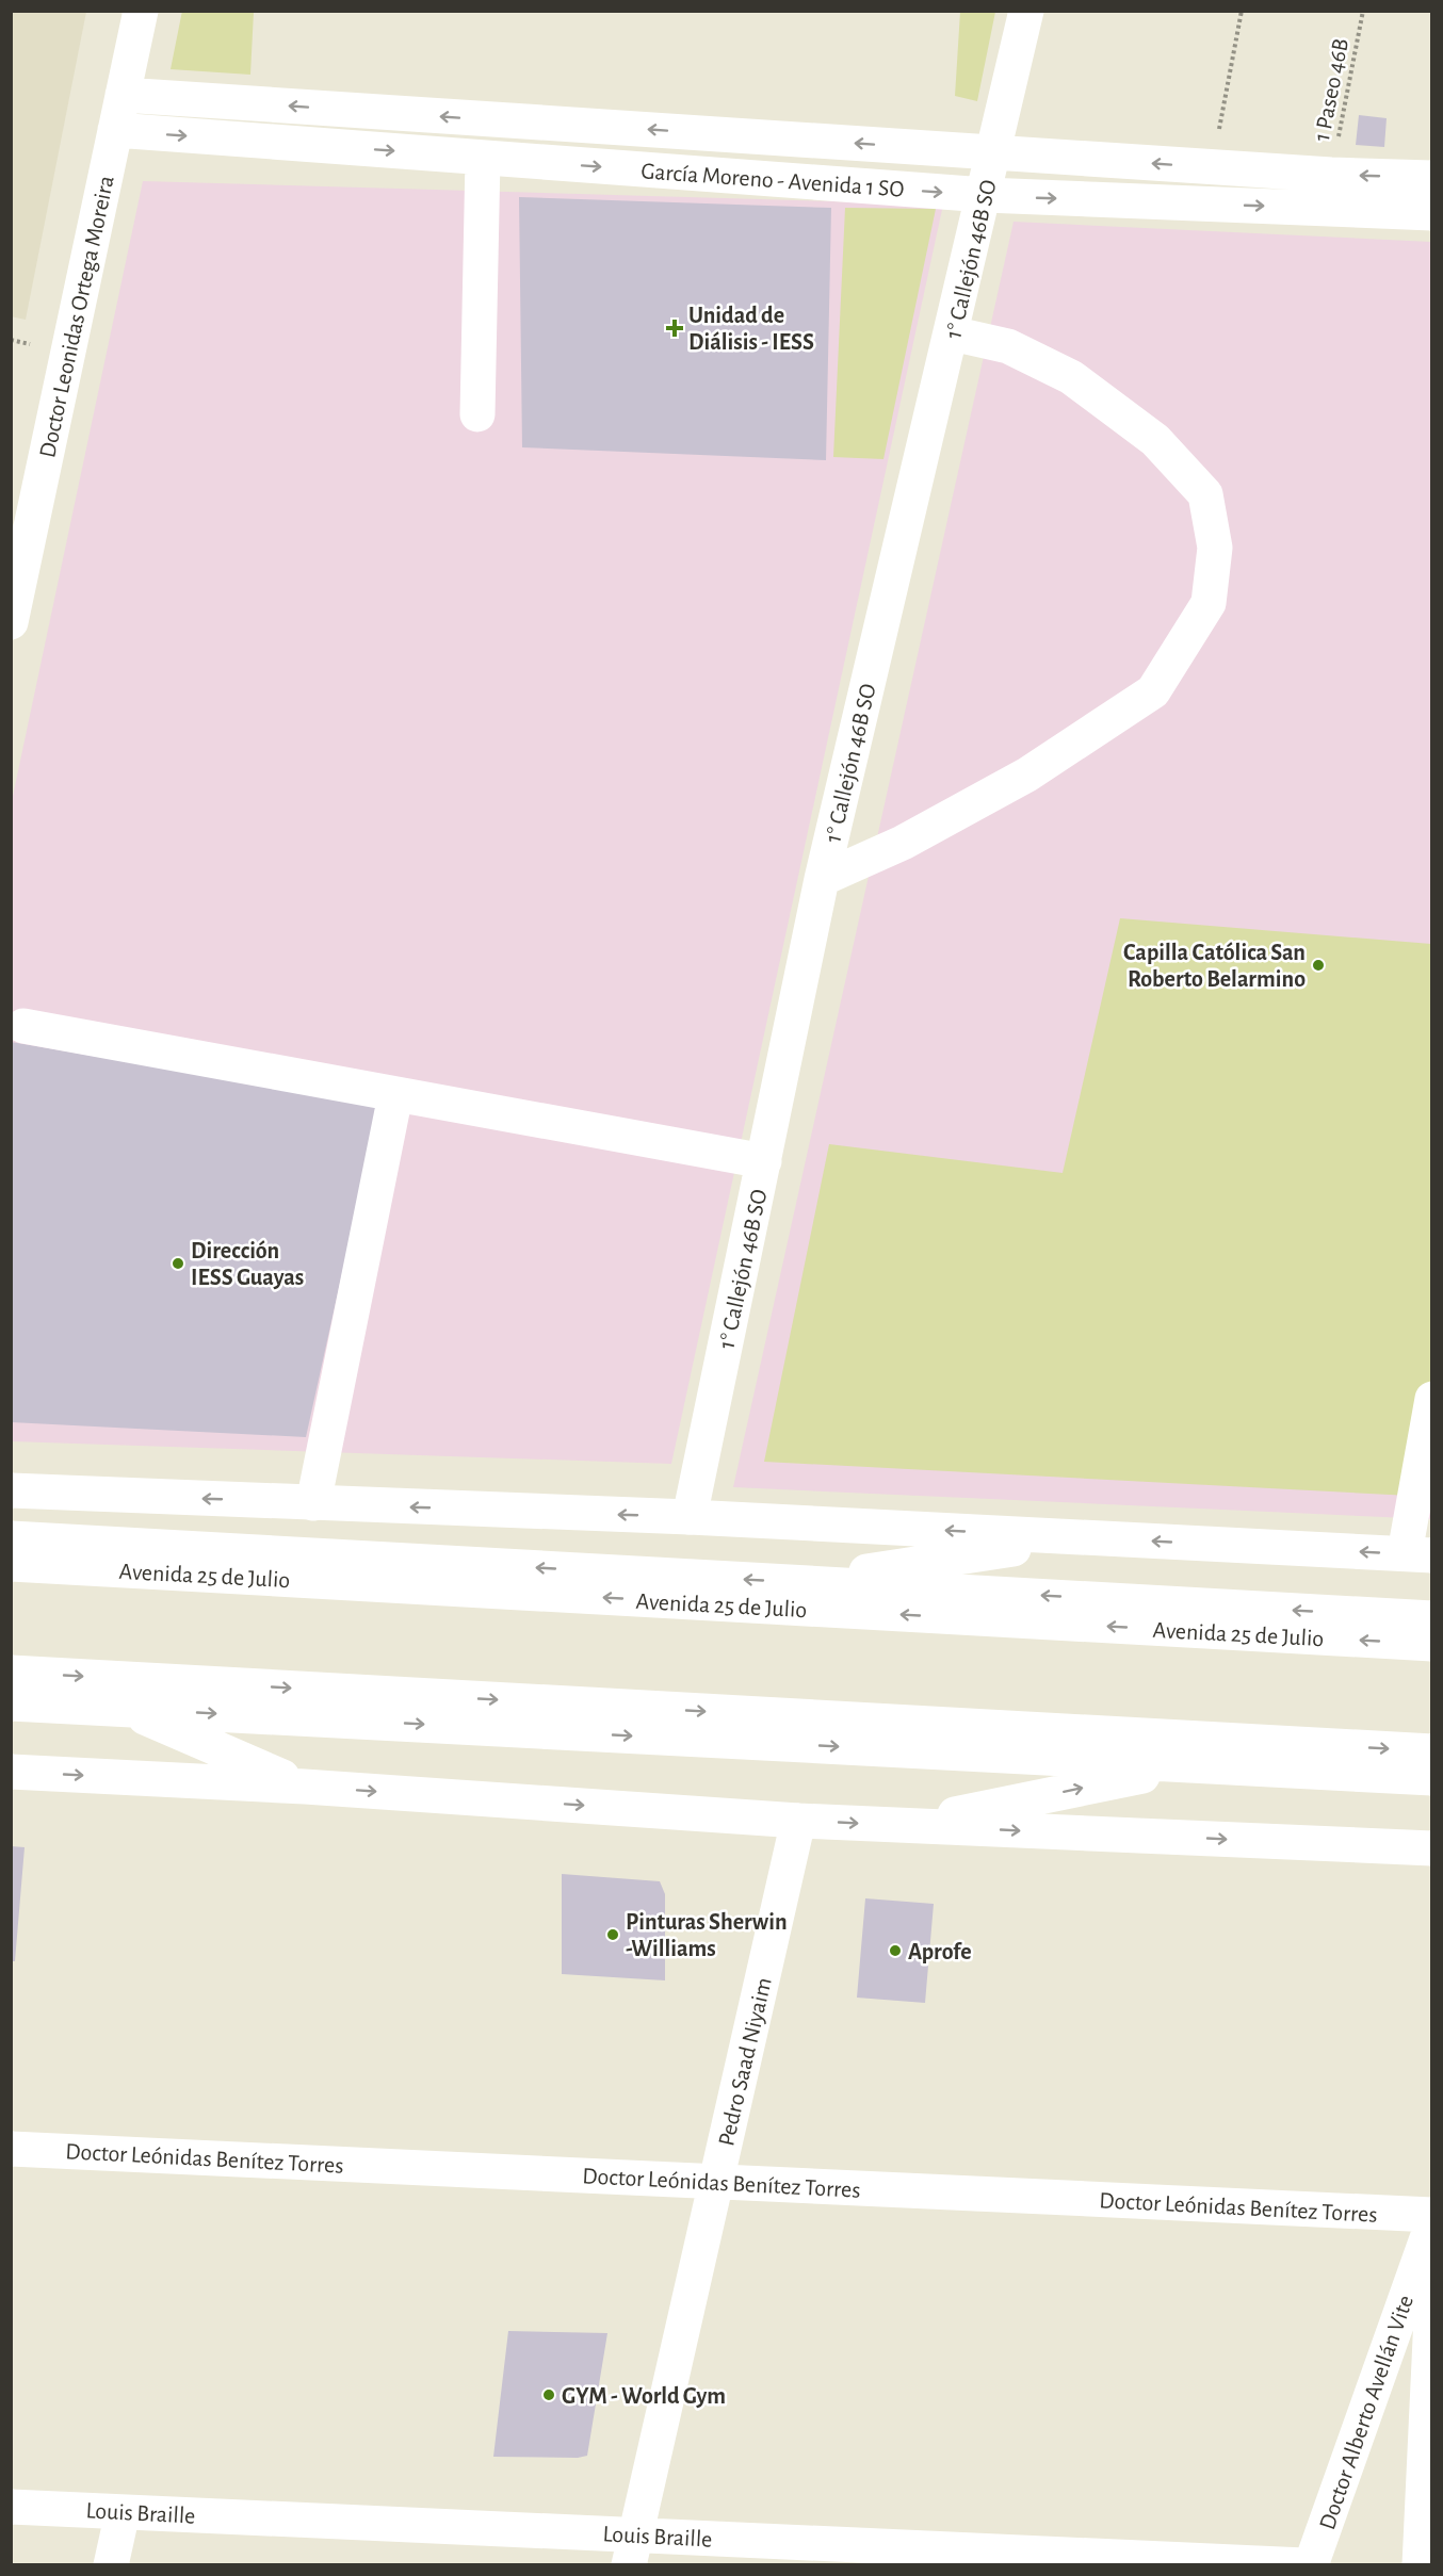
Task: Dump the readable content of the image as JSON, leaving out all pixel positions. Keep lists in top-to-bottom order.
{
  "streets": {
    "street": [
      "García Moreno - Avenida 1 SO",
      "1° Callejón 46B SO",
      "Doctor Leonidas Ortega Moreira",
      "Avenida 25 de Julio",
      "Pedro Saad Niyaim",
      "Doctor Leónidas Benítez Torres",
      "Doctor Alberto Avellán Vite",
      "Louis Braille"
    ],
    "path": ["1 Paseo 46B"]
  },
  "crossings": [
    ["1 Paseo 46B", "García Moreno - Avenida 1 SO"],
    ["García Moreno - Avenida 1 SO", "1° Callejón 46B SO"],
    ["García Moreno - Avenida 1 SO", "Doctor Leonidas Ortega Moreira"],
    ["Pedro Saad Niyaim", "Doctor Leónidas Benítez Torres"],
    ["Pedro Saad Niyaim", "Louis Braille"]
  ],
  "places": {
    "health": ["Unidad de Diálisis - IESS"],
    "other": [
      "Capilla Católica San Roberto Belarmino",
      "Dirección IESS Guayas",
      "Pinturas Sherwin -Williams",
      "Aprofe",
      "GYM - World Gym"
    ]
  }
}
